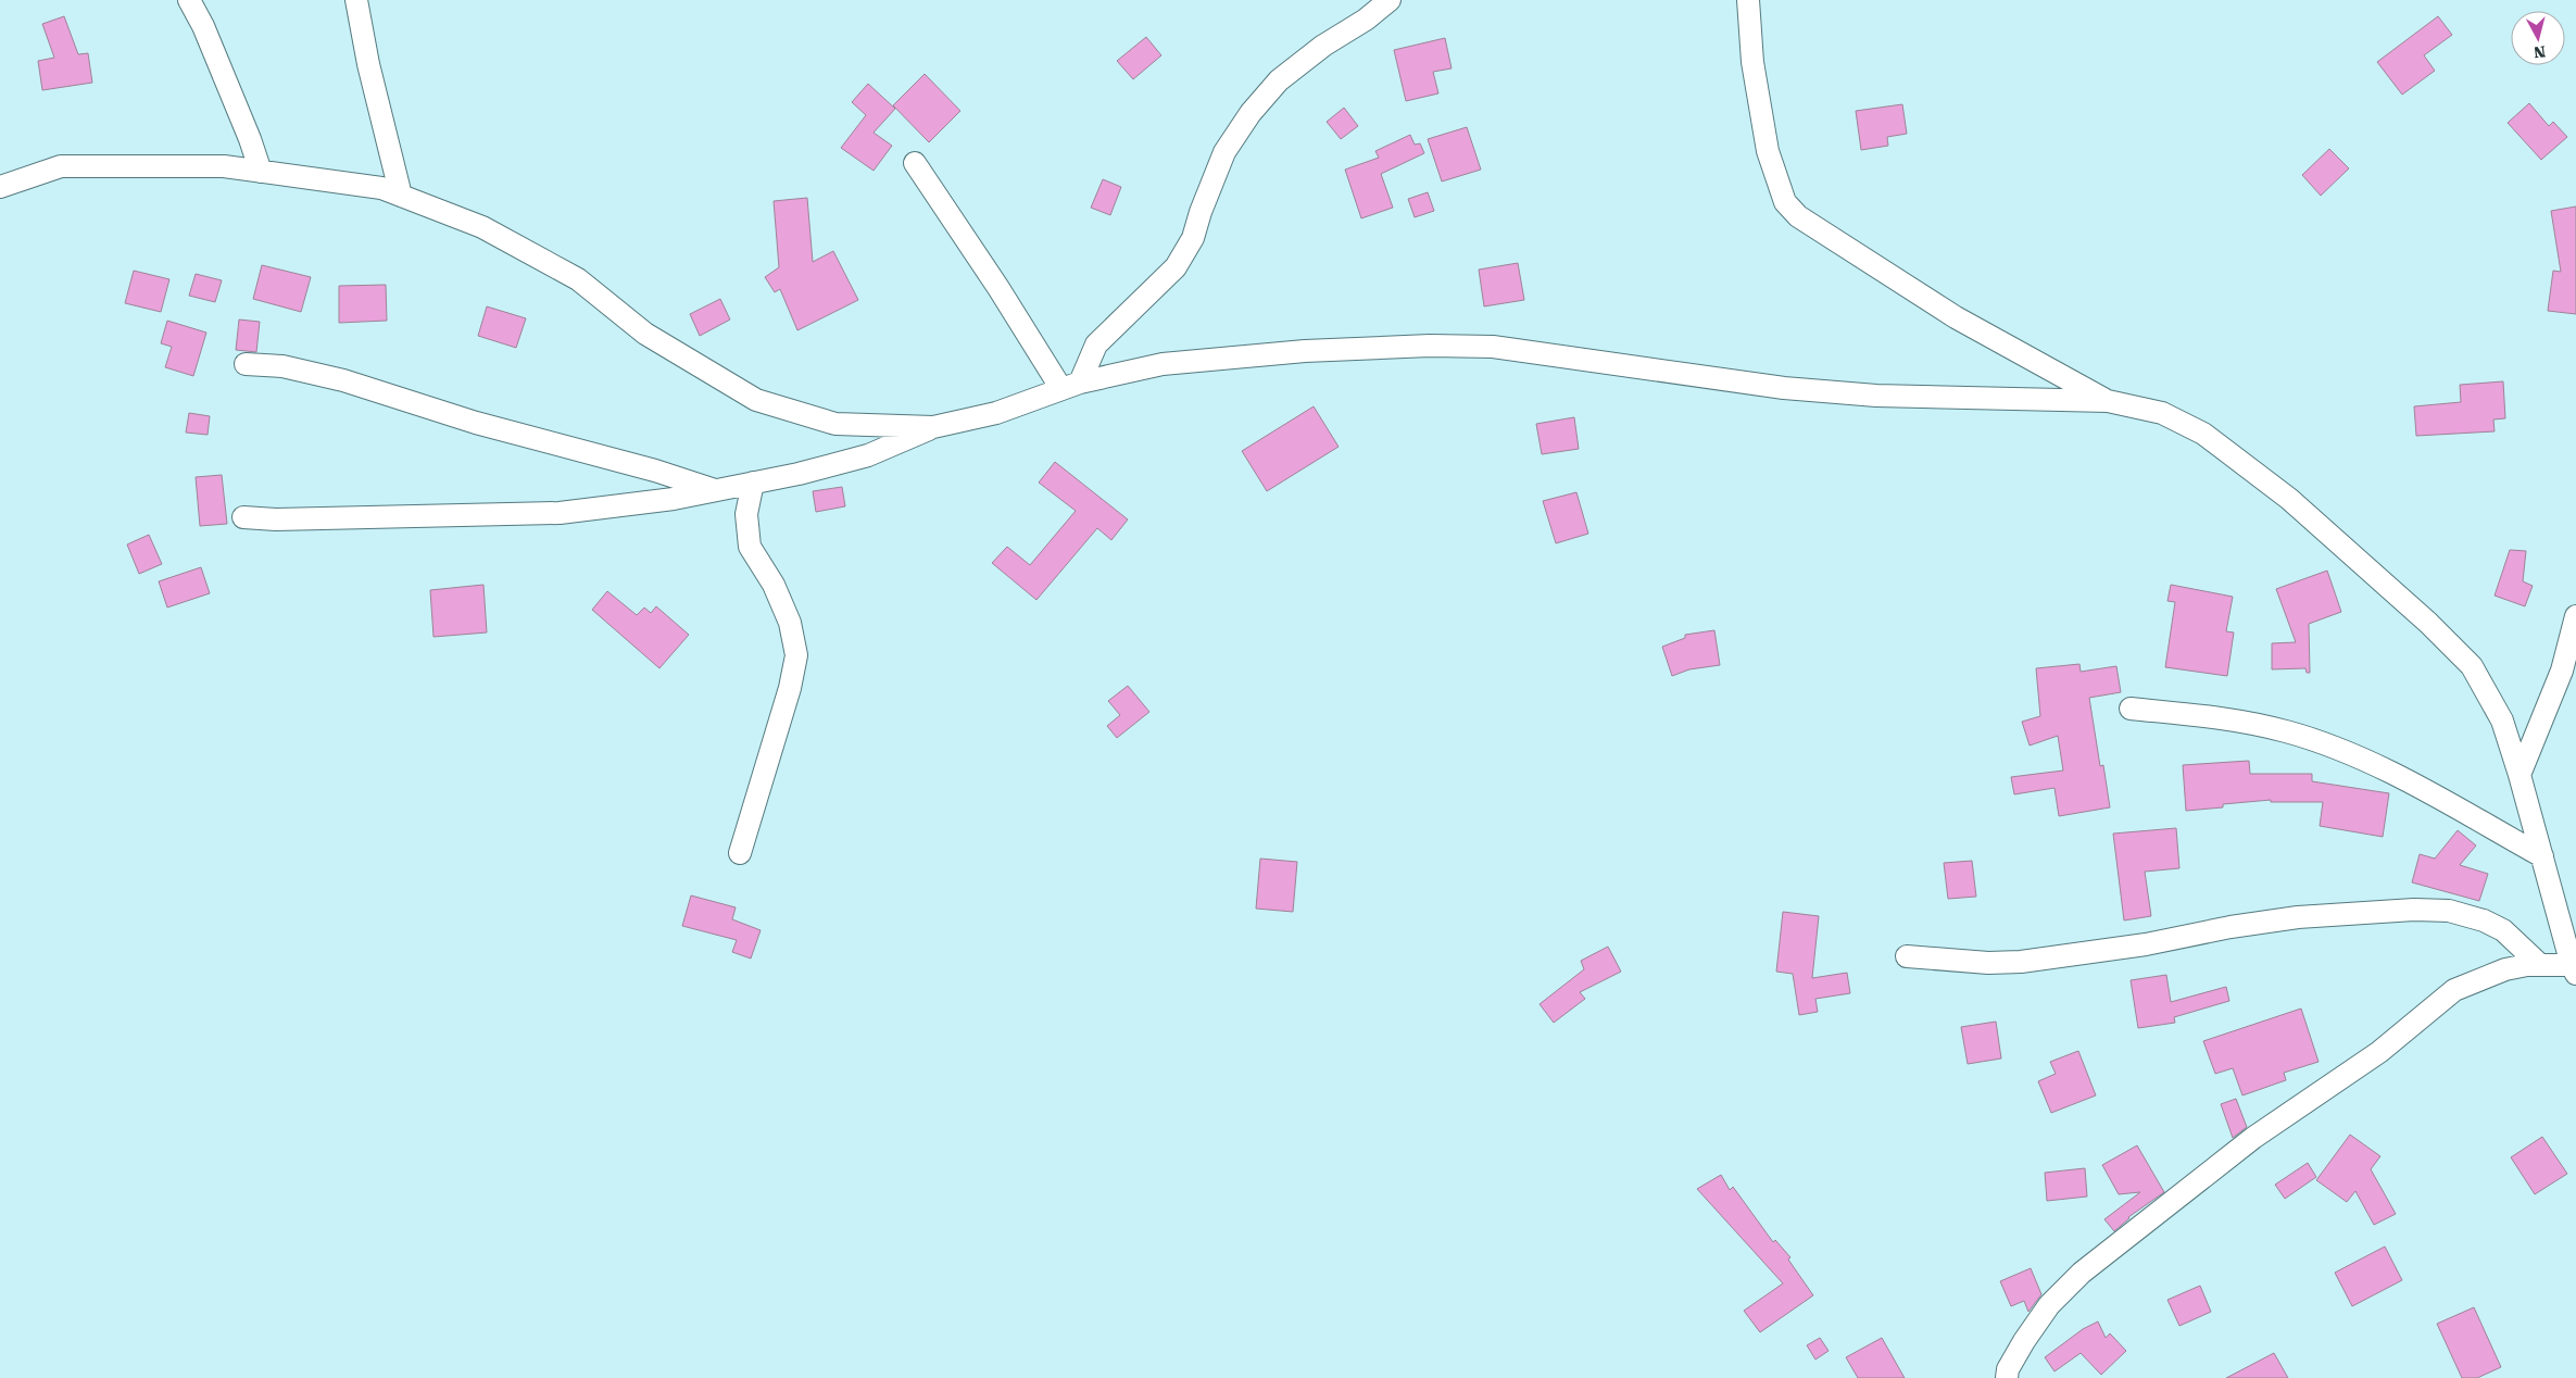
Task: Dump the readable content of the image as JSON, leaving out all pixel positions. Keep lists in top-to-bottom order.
{
  "north": "bottom"
}
